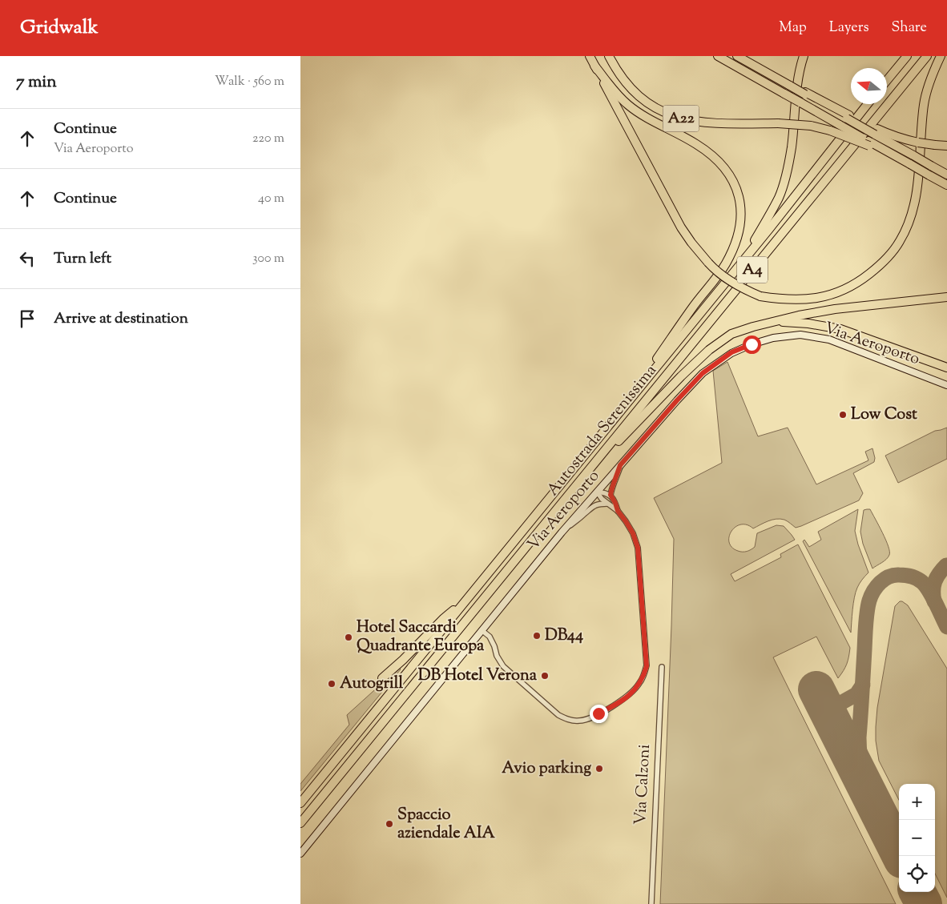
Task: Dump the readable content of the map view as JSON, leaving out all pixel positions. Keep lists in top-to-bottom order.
{
  "streets": {
    "highway": ["A22", "A4", "Autostrada Serenissima"],
    "street": ["Via Aeroporto", "Via Calzoni"]
  },
  "crossings": [
    ["A4", "Autostrada Serenissima"]
  ],
  "places": [
    "Low Cost",
    "DB44",
    "Hotel Saccardi Quadrante Europa",
    "DB Hotel Verona",
    "Autogrill",
    "Avio parking",
    "Spaccio aziendale AIA"
  ],
  "north": "left",
  "page": {
    "header": "Gridwalk",
    "nav": ["Map", "Layers", "Share"],
    "heading": ["7 min", "Walk · 560 m"],
    "list": [
      ["Continue", "Via Aeroporto", "220 m"],
      ["Continue", "40 m"],
      ["Turn left", "300 m"],
      "Arrive at destination"
    ],
    "map_buttons": ["+", "−"]
  }
}
